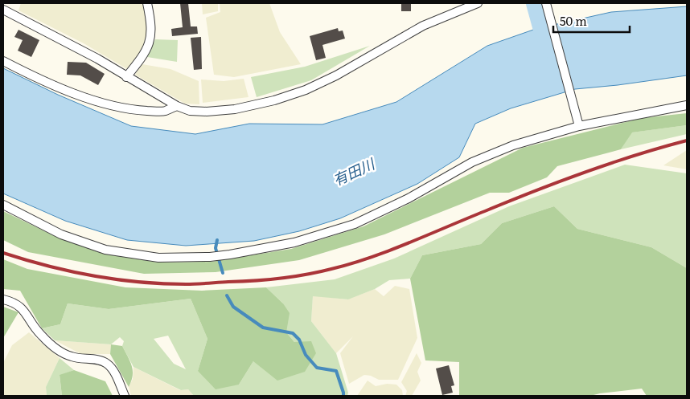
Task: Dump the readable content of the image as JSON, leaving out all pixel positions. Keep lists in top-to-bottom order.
{
  "water": ["有田川"],
  "scale_bar": "50 m"
}
